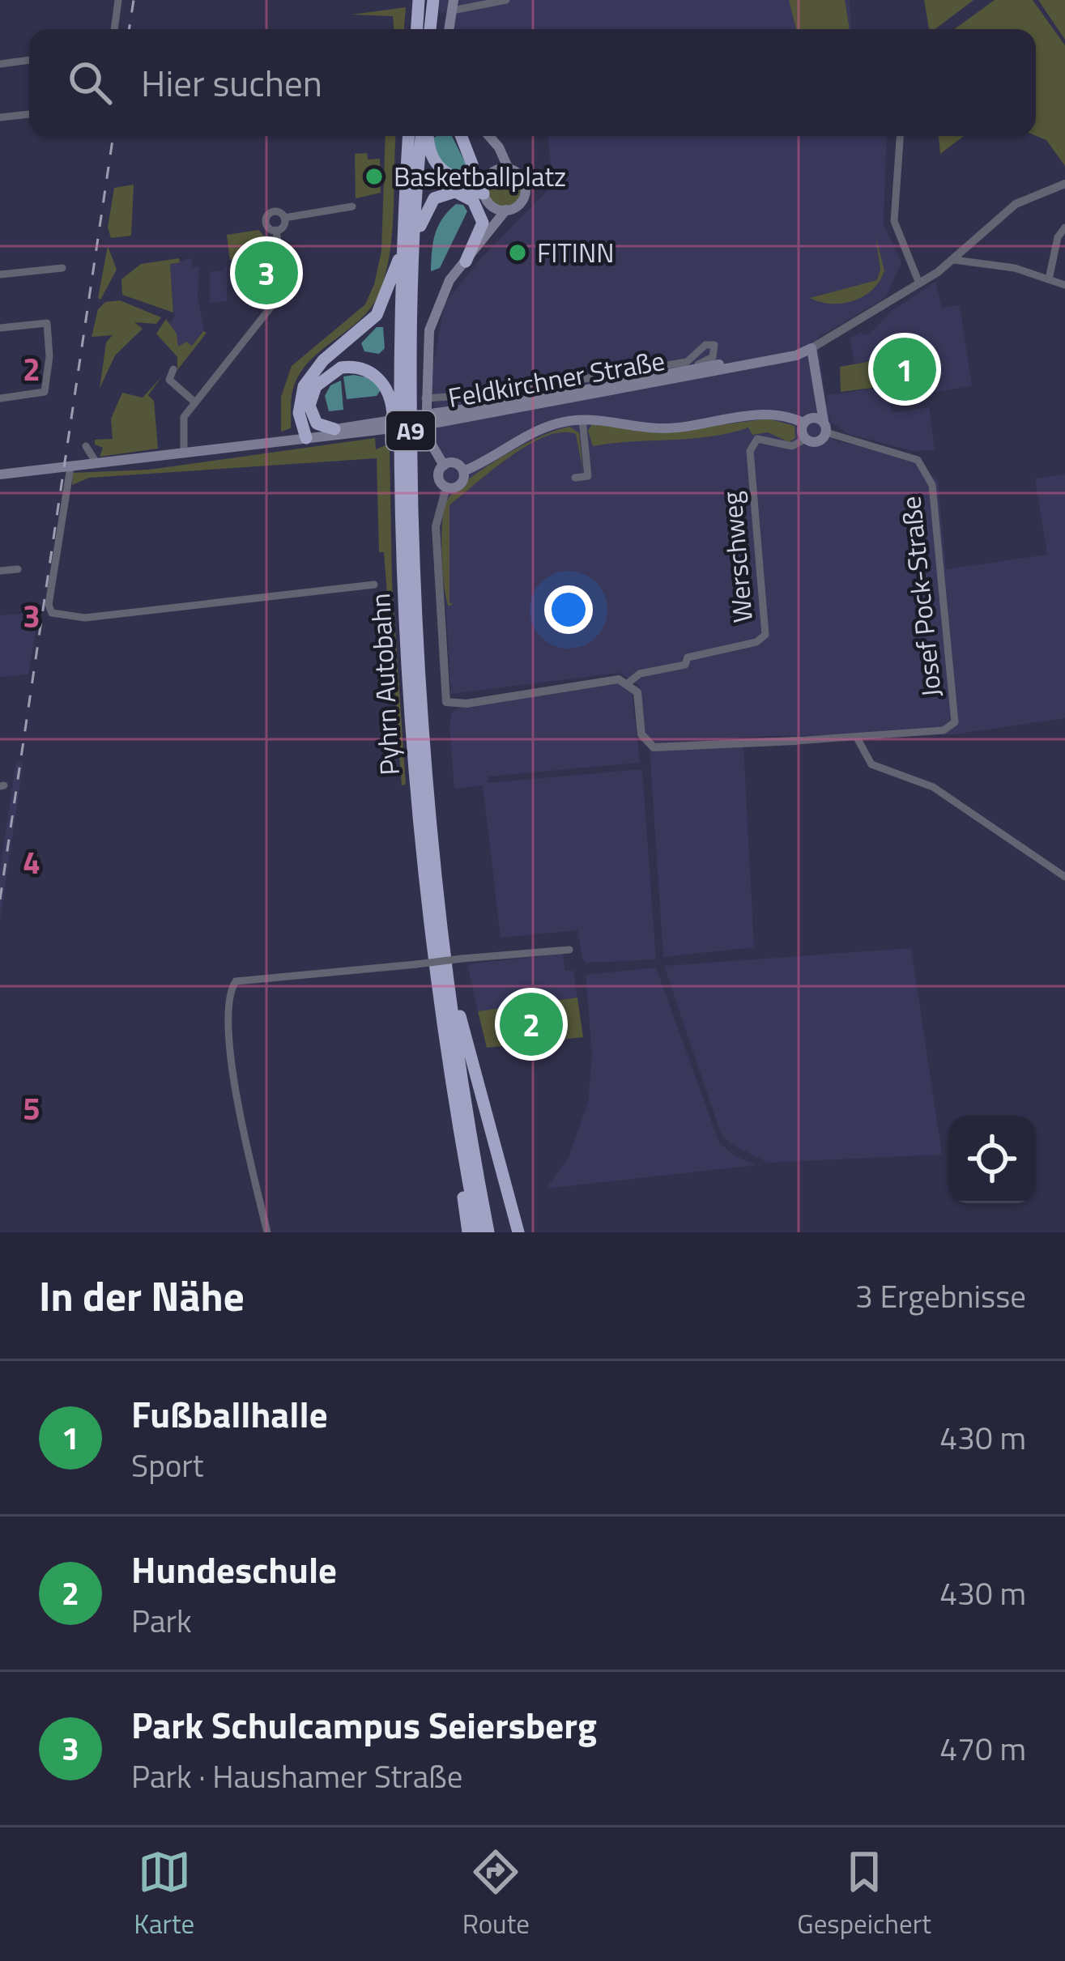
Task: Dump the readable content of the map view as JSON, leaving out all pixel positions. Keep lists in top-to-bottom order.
{
  "streets": {
    "highway": ["A9", "Pyhrn Autobahn"],
    "main road": ["Feldkirchner Straße"],
    "street": ["Werschweg", "Josef Pock-Straße"]
  },
  "places": ["Basketballplatz", "FITINN"],
  "page": {
    "search": "Hier suchen",
    "pins": ["3", "1", "2"],
    "heading": ["In der Nähe", "3 Ergebnisse"],
    "list": [
      {
        "mark": "1",
        "name": "Fußballhalle",
        "note": "Sport",
        "value": "430 m"
      },
      {
        "mark": "2",
        "name": "Hundeschule",
        "note": "Park",
        "value": "430 m"
      },
      {
        "mark": "3",
        "name": "Park Schulcampus Seiersberg",
        "note": "Park · Haushamer Straße",
        "value": "470 m"
      }
    ],
    "nav": ["Karte", "Route", "Gespeichert"]
  },
  "grid": {
    "rows": [
      "2",
      "3",
      "4",
      "5"
    ]
  }
}
